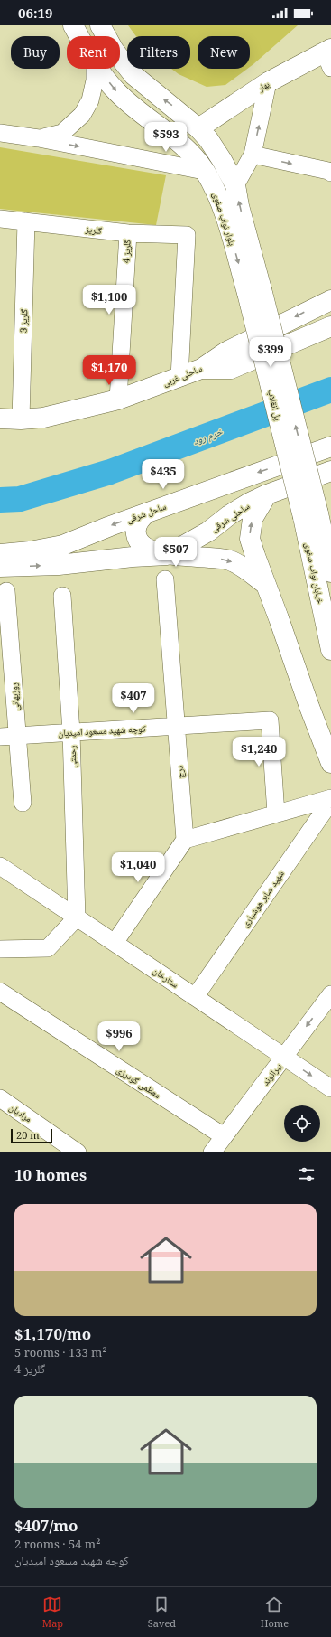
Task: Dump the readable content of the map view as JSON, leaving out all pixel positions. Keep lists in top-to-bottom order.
{
  "streets": {
    "main road": [
      "بهار",
      "بلوار نواب صفوی",
      "ساحلی غربی",
      "پل انقلاب",
      "ساحل شرقی",
      "ساحلی شرقی",
      "خیابان نواب صفوی"
    ],
    "street": [
      "گلریز",
      "گلریز 4",
      "گلریز 3",
      "روزبهانی",
      "کوچه شهید مسعود امیدیان",
      "رحمتی",
      "درج",
      "شهید صابر هوشیاری",
      "ستارخان",
      "بیرانوند",
      "معظمی گودرزی",
      "مرادیان"
    ]
  },
  "crossings": [
    ["بهار", "بلوار نواب صفوی"],
    ["بلوار نواب صفوی", "پل انقلاب"],
    ["گلریز", "گلریز 4"],
    ["گلریز", "گلریز 3"],
    ["گلریز", "ساحلی غربی"],
    ["گلریز 4", "ساحلی غربی"],
    ["گلریز 3", "ساحلی غربی"],
    ["پل انقلاب", "خیابان نواب صفوی"],
    ["روزبهانی", "کوچه شهید مسعود امیدیان"],
    ["کوچه شهید مسعود امیدیان", "رحمتی"],
    ["کوچه شهید مسعود امیدیان", "درج"],
    ["رحمتی", "ستارخان"],
    ["شهید صابر هوشیاری", "ستارخان"],
    ["ستارخان", "بیرانوند"],
    ["بیرانوند", "معظمی گودرزی"]
  ],
  "one_way": ["ساحلی شرقی", "بیرانوند"],
  "water": ["خرم رود"],
  "scale_bar": "20 m",
  "page": {
    "status": "06:19",
    "chip": [
      "Buy",
      "Rent",
      "Filters",
      "New"
    ],
    "price": [
      "$593",
      "$1,100",
      "$399",
      "$1,170",
      "$435",
      "$507",
      "$407",
      "$1,240",
      "$1,040",
      "$996"
    ],
    "scale": "20 m",
    "heading": "10 homes",
    "list": [
      {
        "name": "$1,170/mo",
        "note": "5 rooms · 133 m² · گلریز 4"
      },
      {
        "name": "$407/mo",
        "note": "2 rooms · 54 m² · کوچه شهید مسعود امیدیان"
      }
    ],
    "tabs": ["Map", "Saved", "Home"]
  }
}
